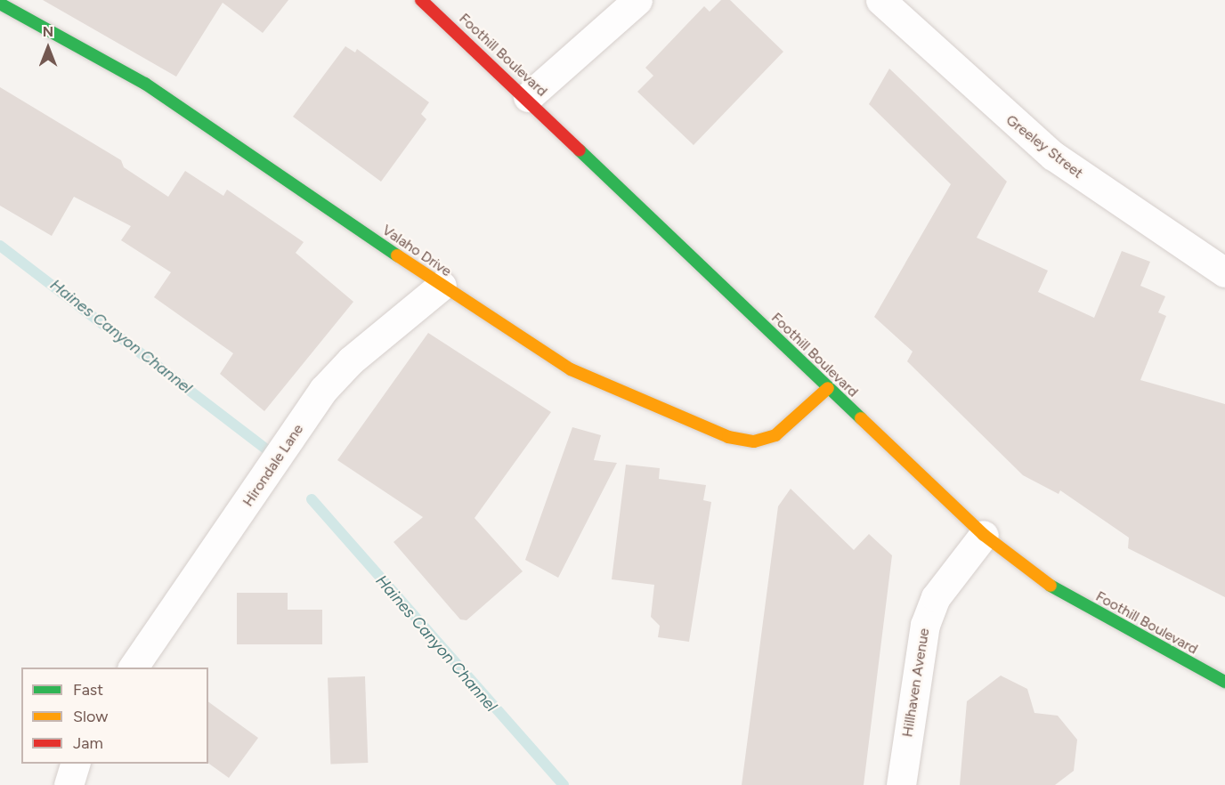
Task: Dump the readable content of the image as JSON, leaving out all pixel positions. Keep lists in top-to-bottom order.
{
  "streets": {
    "main road": ["Foothill Boulevard", "Valaho Drive"],
    "street": ["Greeley Street", "Hirondale Lane", "Hillhaven Avenue"]
  },
  "crossings": [
    ["Foothill Boulevard", "Valaho Drive"],
    ["Foothill Boulevard", "Hillhaven Avenue"],
    ["Valaho Drive", "Hirondale Lane"]
  ],
  "water": ["Haines Canyon Channel"],
  "legend": ["Fast", "Slow", "Jam"],
  "north": "top"
}
